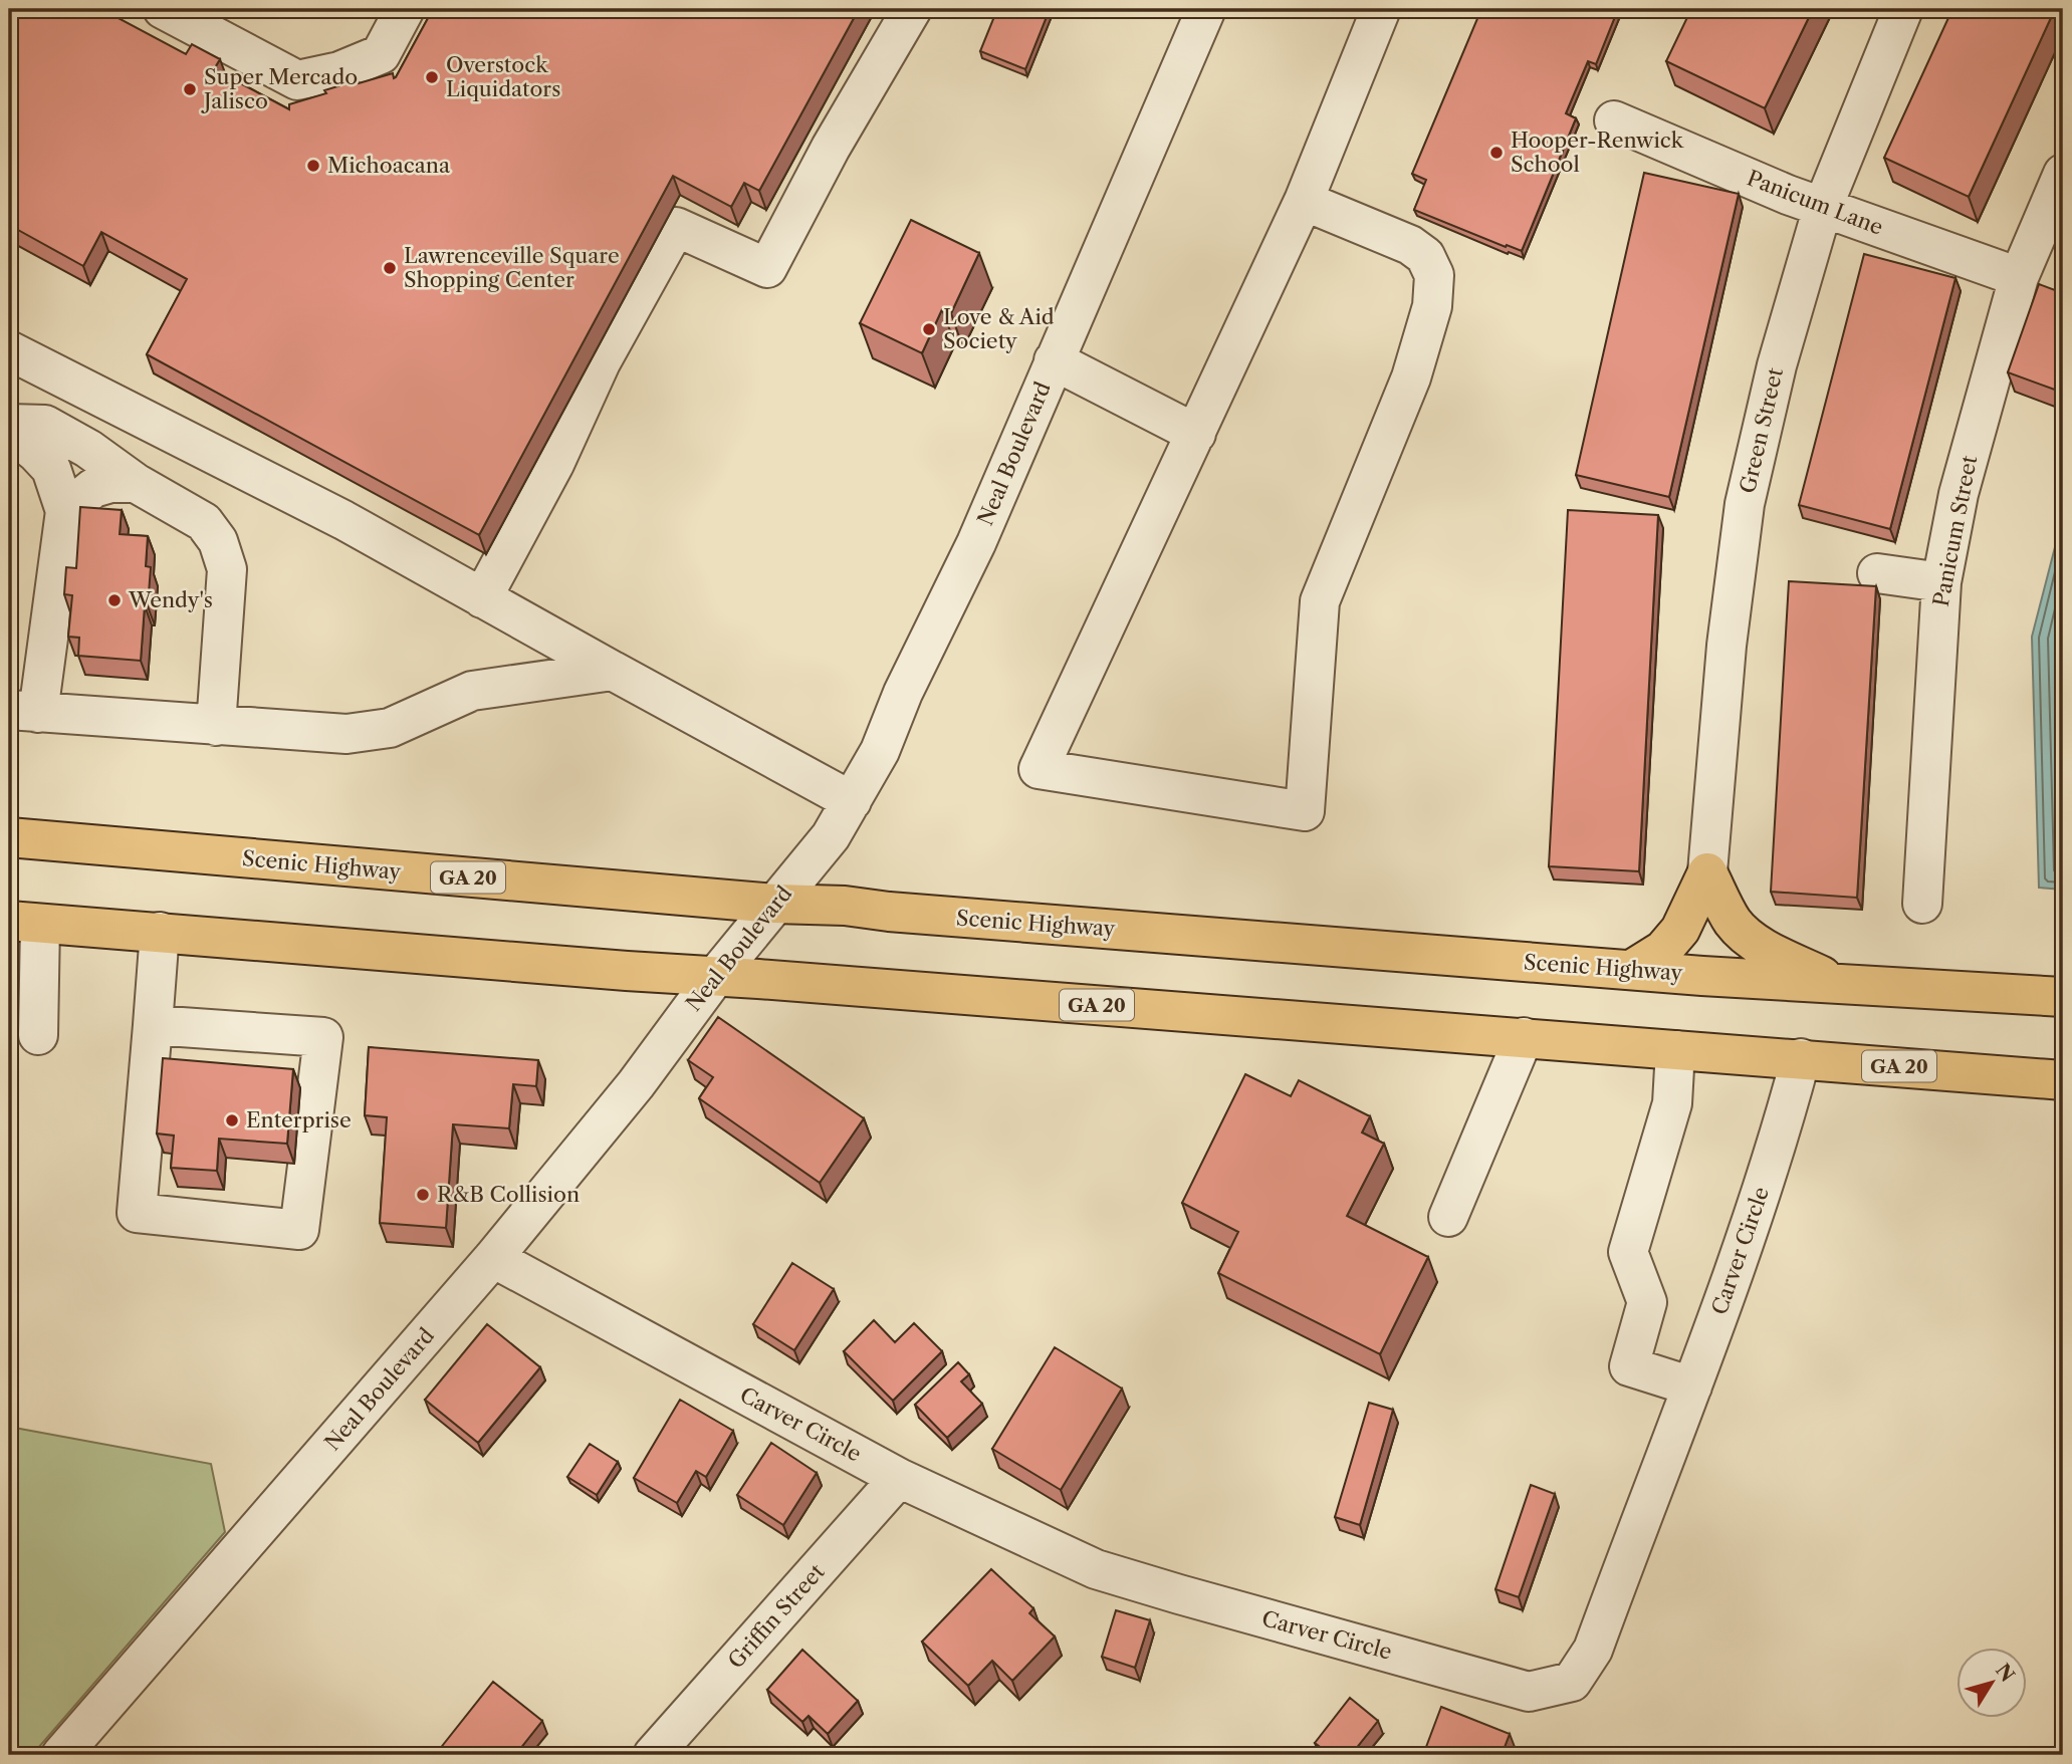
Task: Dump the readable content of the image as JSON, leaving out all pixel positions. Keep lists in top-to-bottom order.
{
  "streets": {
    "highway": ["Scenic Highway", "GA 20"],
    "street": [
      "Panicum Lane",
      "Green Street",
      "Neal Boulevard",
      "Panicum Street",
      "Carver Circle",
      "Griffin Street"
    ]
  },
  "crossings": [
    ["Panicum Lane", "Green Street"],
    ["Panicum Lane", "Panicum Street"],
    ["Neal Boulevard", "Scenic Highway"],
    ["Neal Boulevard", "GA 20"],
    ["Neal Boulevard", "Carver Circle"],
    ["GA 20", "Carver Circle"],
    ["Carver Circle", "Griffin Street"]
  ],
  "places": [
    "Overstock Liquidators",
    "Super Mercado Jalisco",
    "Hooper-Renwick School",
    "Michoacana",
    "Lawrenceville Square Shopping Center",
    "Love & Aid Society",
    "Wendy's",
    "Enterprise",
    "R&B Collision"
  ],
  "north": "top right"
}
